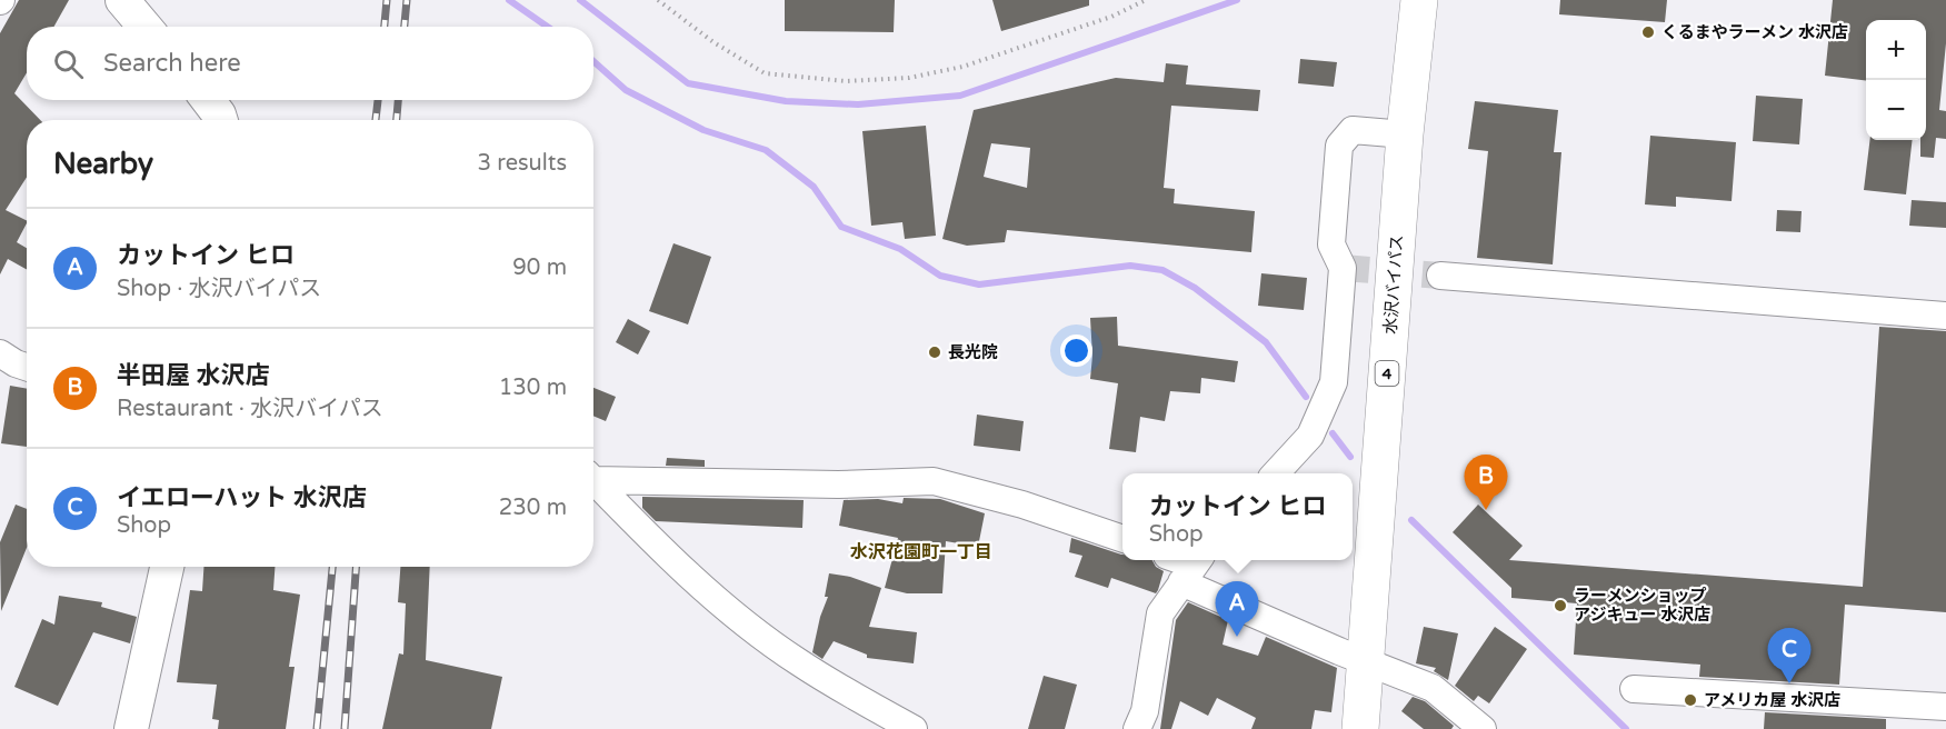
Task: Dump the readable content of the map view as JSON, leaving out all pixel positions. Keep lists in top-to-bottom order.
{
  "streets": {
    "highway": ["水沢バイパス", "4"]
  },
  "districts": ["水沢花園町一丁目"],
  "places": [
    "くるまやラーメン 水沢店",
    "長光院",
    "ラーメンショップ アジキュー 水沢店",
    "アメリカ屋 水沢店"
  ],
  "page": {
    "map_buttons": ["+", "−"],
    "search": "Search here",
    "heading": ["Nearby", "3 results"],
    "list": [
      {
        "mark": "A",
        "name": "カットイン ヒロ",
        "note": "Shop · 水沢バイパス",
        "value": "90 m"
      },
      {
        "mark": "B",
        "name": "半田屋 水沢店",
        "note": "Restaurant · 水沢バイパス",
        "value": "130 m"
      },
      {
        "mark": "C",
        "name": "イエローハット 水沢店",
        "note": "Shop",
        "value": "230 m"
      }
    ],
    "pins": ["B", "A", "C"],
    "popup": ["カットイン ヒロ", "Shop"]
  }
}
